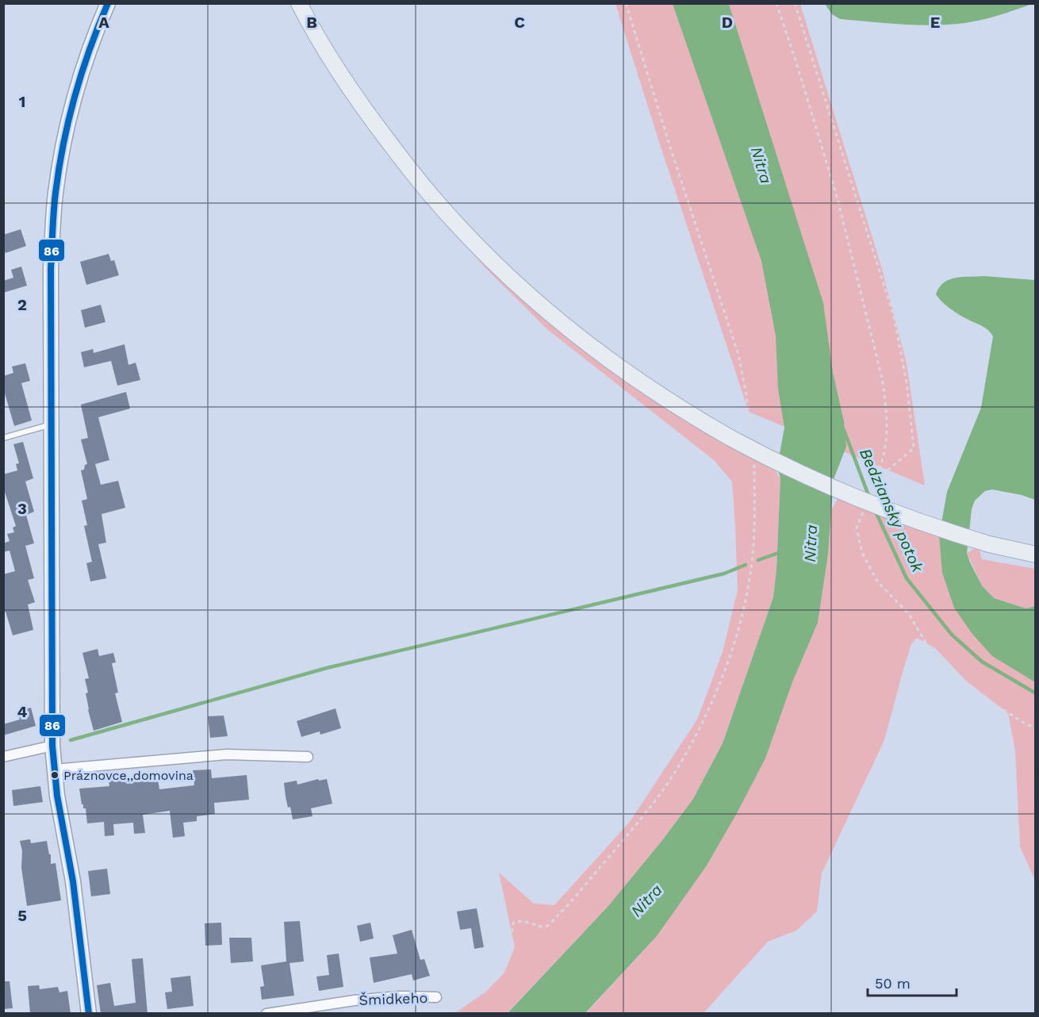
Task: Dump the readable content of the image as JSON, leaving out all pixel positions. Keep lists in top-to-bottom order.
{
  "streets": {
    "street": ["Šmidkeho"]
  },
  "water": ["Nitra", "Bedziansky potok"],
  "places": ["Práznovce,,domovina"],
  "lines": ["transit line 86"],
  "scale_bar": "50 m",
  "grid": {
    "columns": [
      "A",
      "B",
      "C",
      "D",
      "E"
    ],
    "rows": [
      "1",
      "2",
      "3",
      "4",
      "5"
    ]
  }
}
